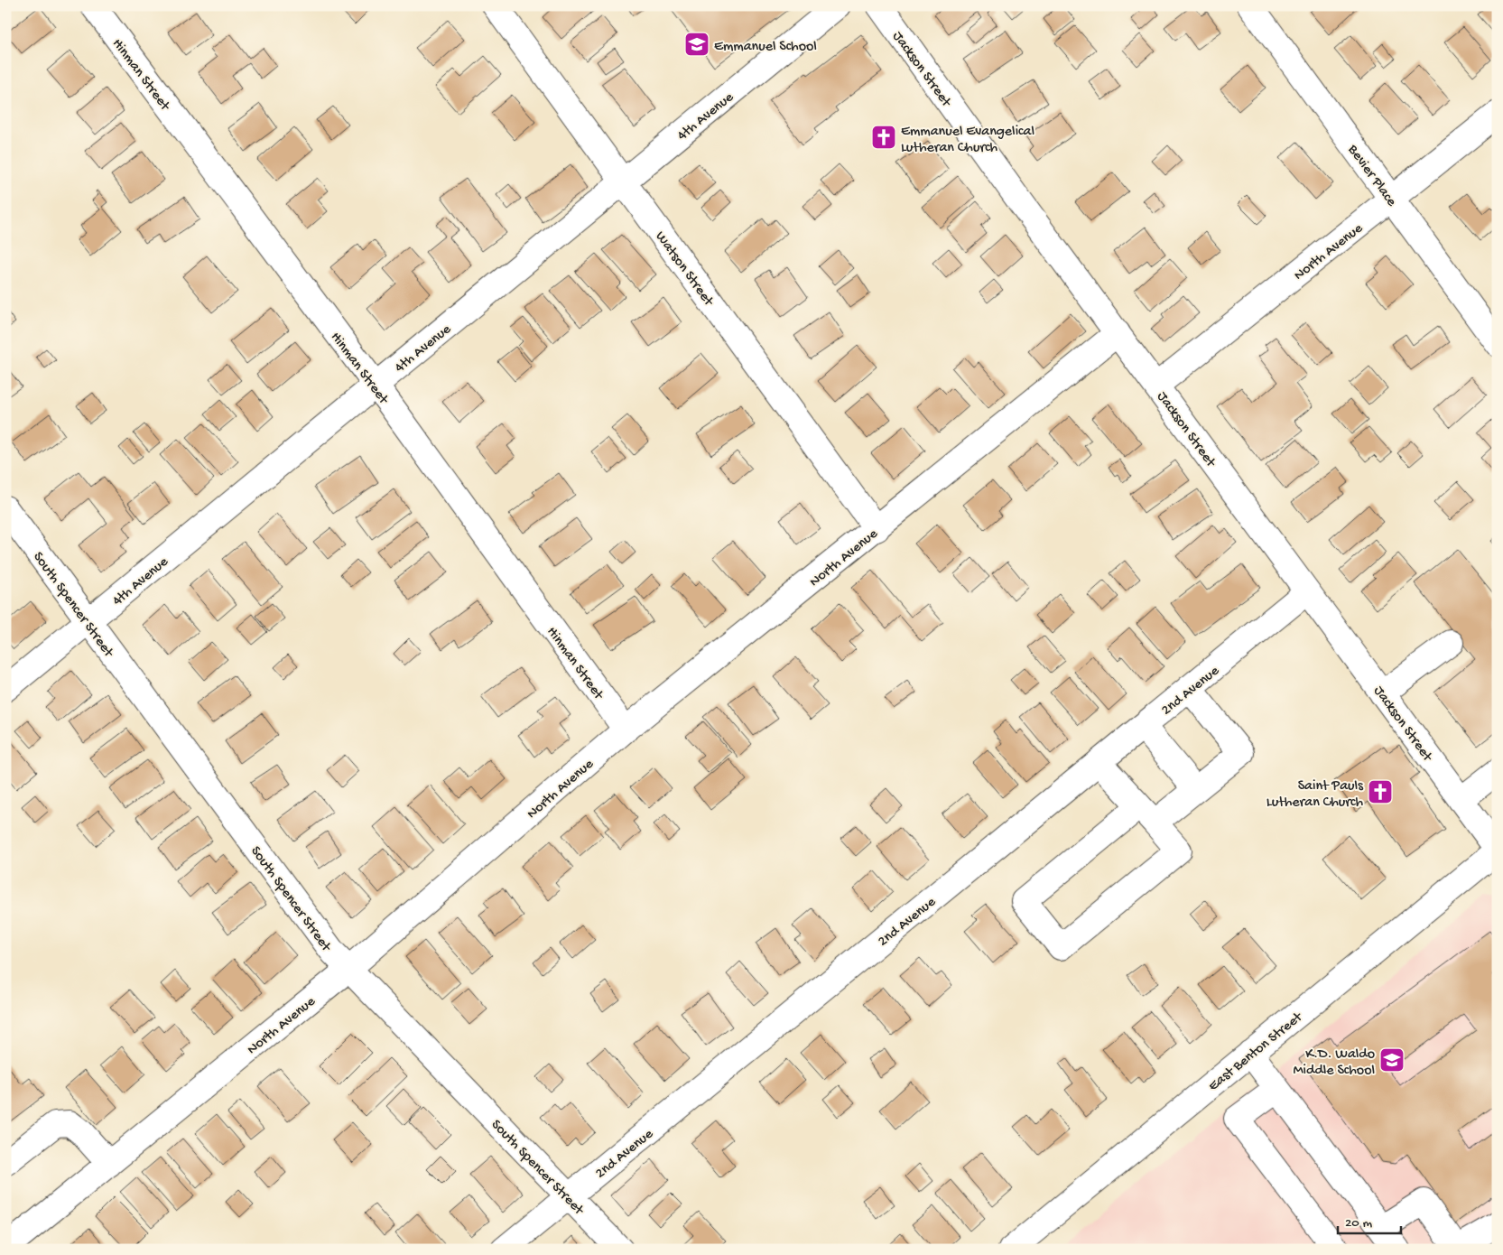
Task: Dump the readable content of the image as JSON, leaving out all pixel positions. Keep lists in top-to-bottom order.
{
  "streets": {
    "street": [
      "Jackson Street",
      "Hinman Street",
      "4th Avenue",
      "Bevier Place",
      "North Avenue",
      "Watson Street",
      "South Spencer Street",
      "2nd Avenue",
      "East Benton Street"
    ]
  },
  "crossings": [
    ["Jackson Street", "North Avenue"],
    ["Jackson Street", "2nd Avenue"],
    ["Jackson Street", "East Benton Street"],
    ["Hinman Street", "4th Avenue"],
    ["Hinman Street", "North Avenue"],
    ["4th Avenue", "Watson Street"],
    ["4th Avenue", "South Spencer Street"],
    ["Bevier Place", "North Avenue"],
    ["North Avenue", "Watson Street"],
    ["North Avenue", "South Spencer Street"],
    ["South Spencer Street", "2nd Avenue"]
  ],
  "places": {
    "school or university": ["Emmanuel School", "K.D. Waldo Middle School"],
    "church": ["Emmanuel Evangelical Lutheran Church", "Saint Pauls Lutheran Church"]
  },
  "scale_bar": "20 m"
}
